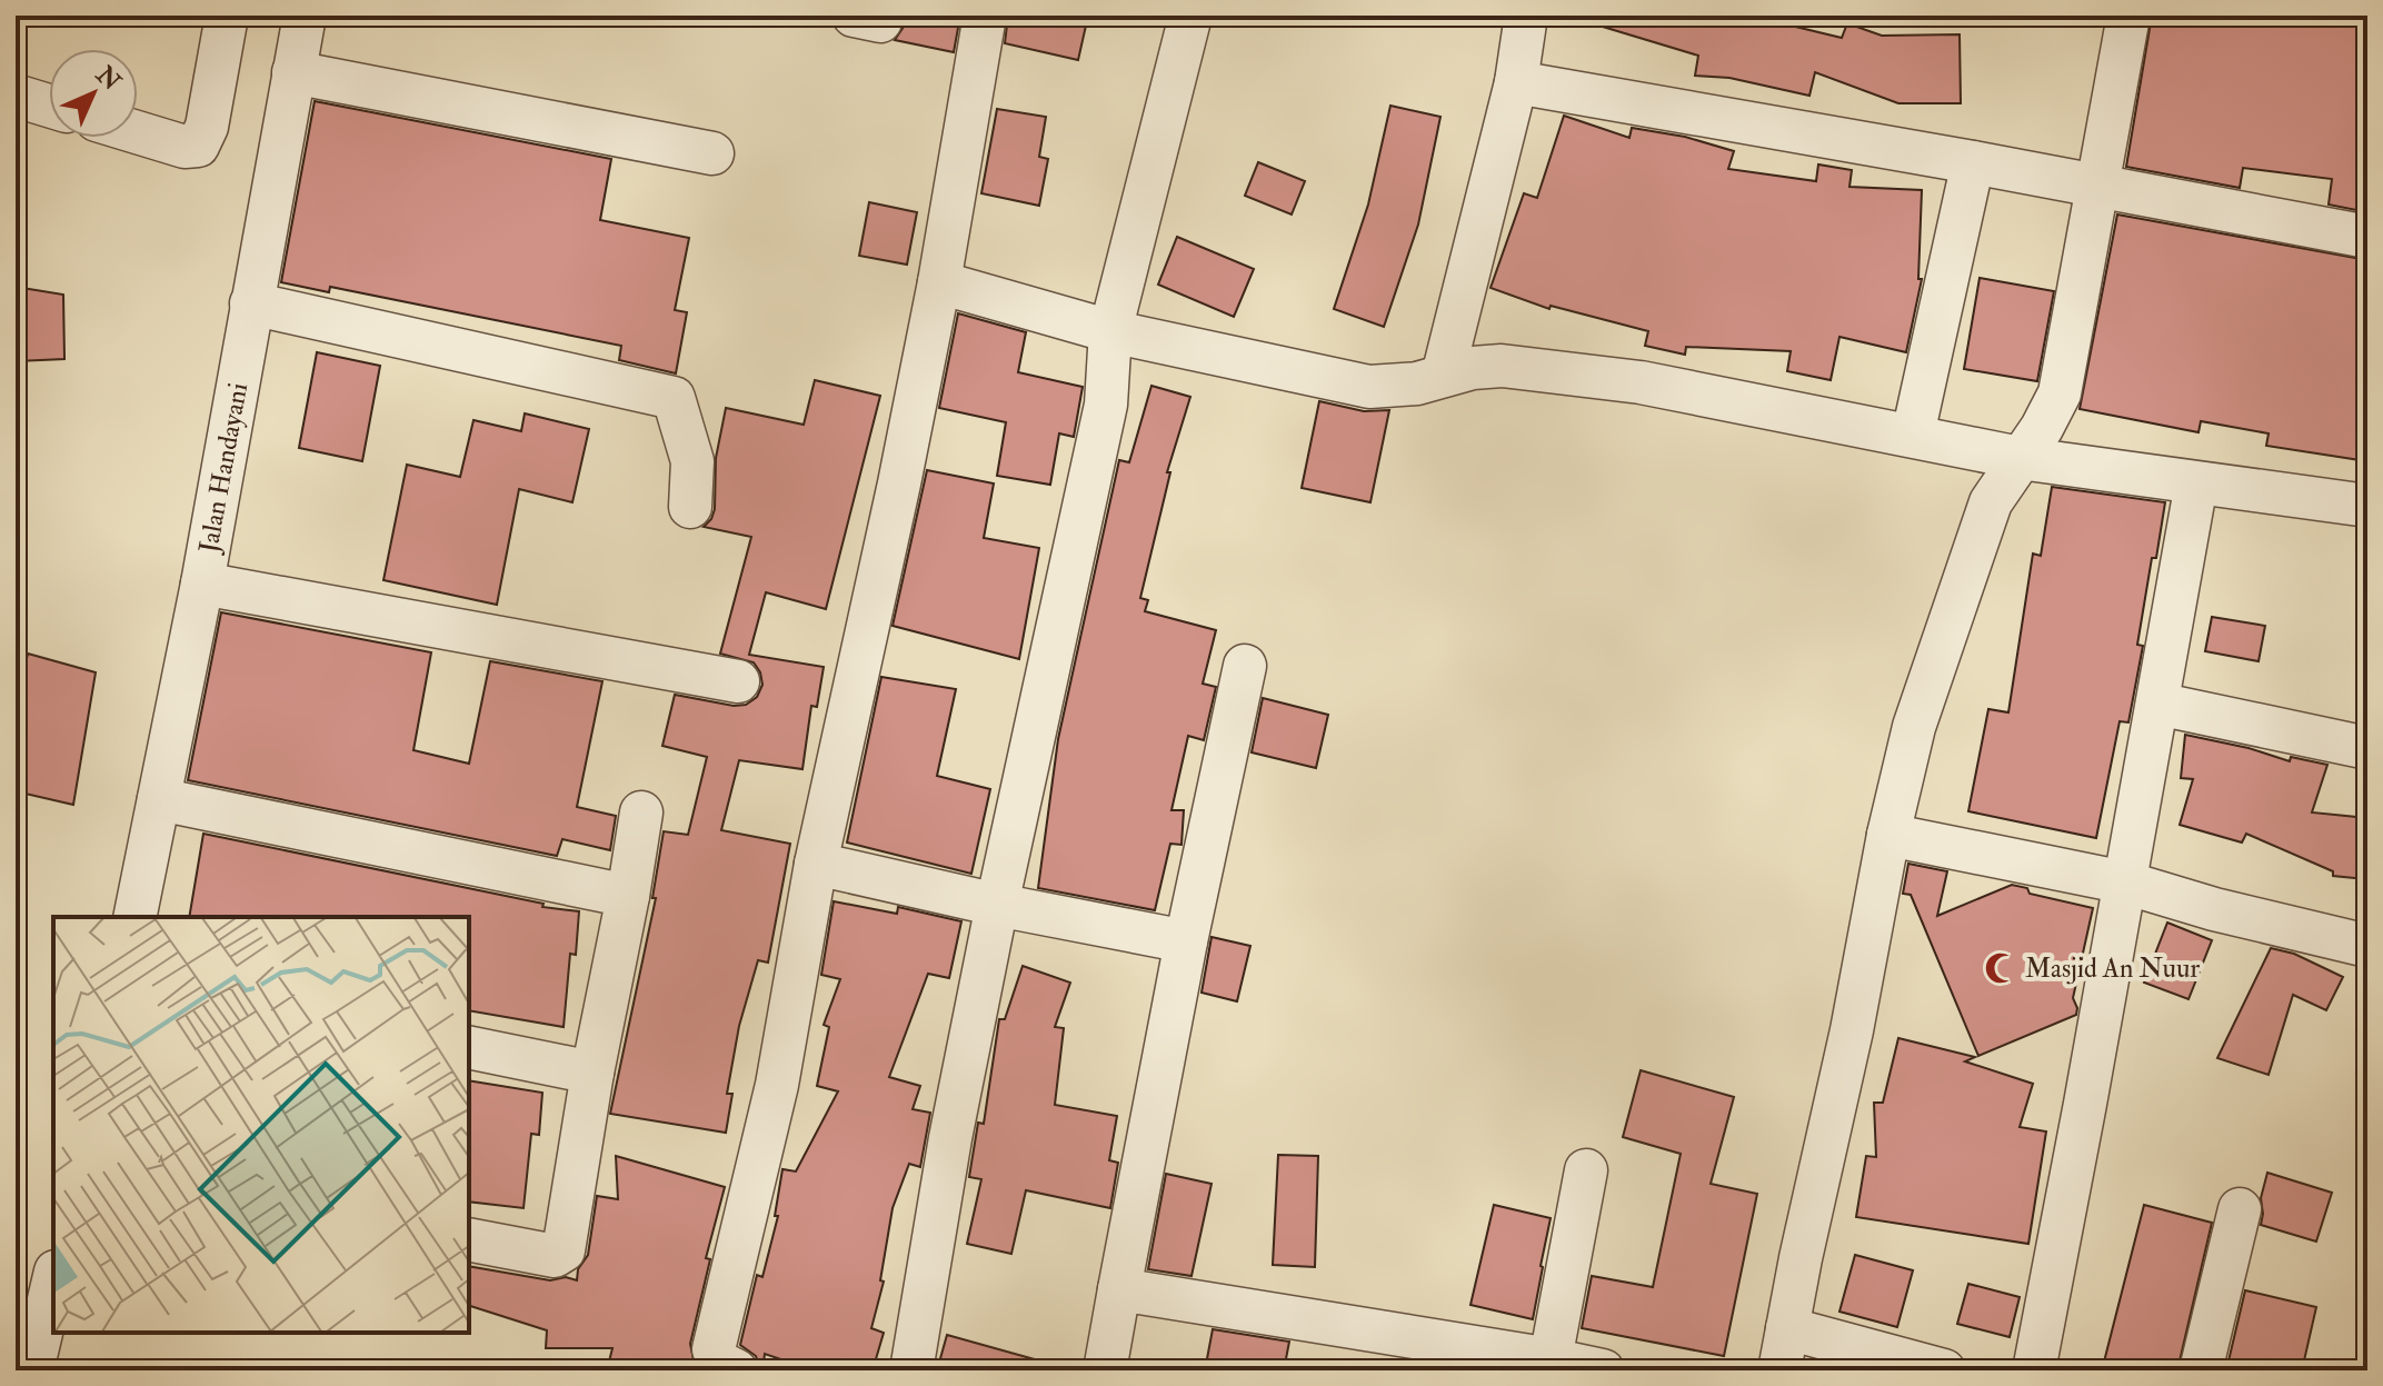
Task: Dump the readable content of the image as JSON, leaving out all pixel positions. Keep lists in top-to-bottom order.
{
  "streets": {
    "street": ["Jalan Handayani"]
  },
  "places": {
    "mosque": ["Masjid An Nuur"]
  },
  "north": "top right"
}
